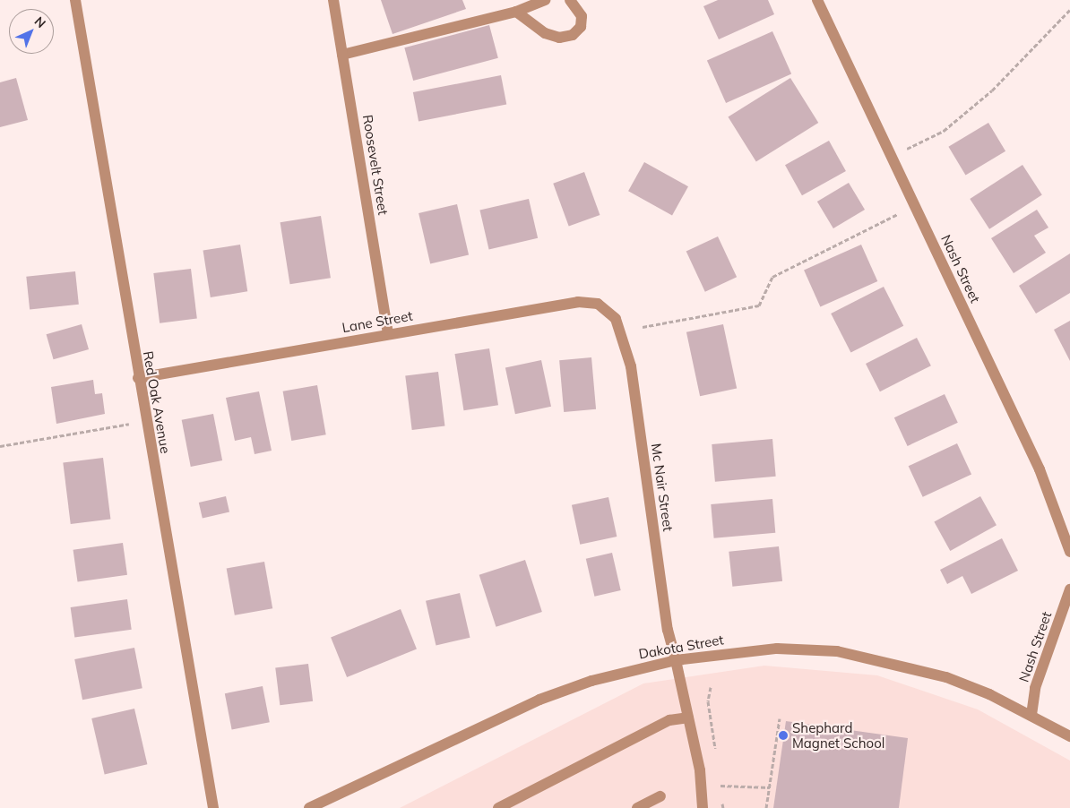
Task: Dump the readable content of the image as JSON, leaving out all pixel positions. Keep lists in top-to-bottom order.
{
  "streets": {
    "street": [
      "Roosevelt Street",
      "Nash Street",
      "Lane Street",
      "Red Oak Avenue",
      "Mc Nair Street",
      "Dakota Street"
    ]
  },
  "crossings": [
    ["Roosevelt Street", "Lane Street"],
    ["Nash Street", "Dakota Street"],
    ["Lane Street", "Red Oak Avenue"],
    ["Lane Street", "Mc Nair Street"],
    ["Mc Nair Street", "Dakota Street"]
  ],
  "places": ["Shephard Magnet School"],
  "north": "top right"
}
